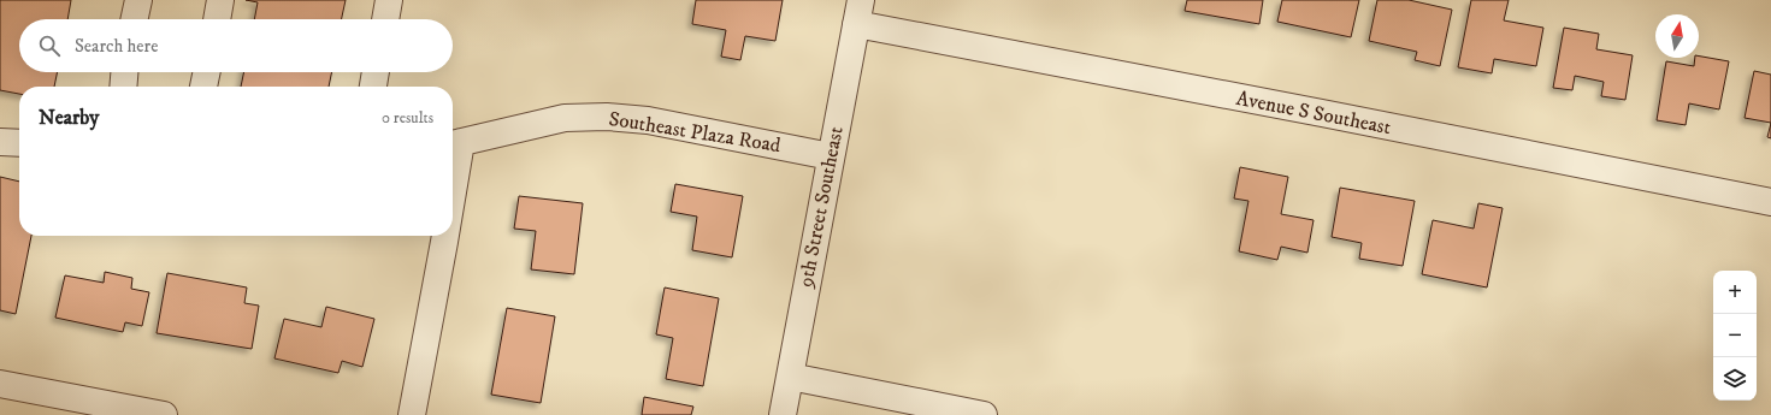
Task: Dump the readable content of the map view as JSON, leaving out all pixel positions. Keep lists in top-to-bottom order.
{
  "streets": {
    "street": ["Avenue S Southeast", "Southeast Plaza Road", "9th Street Southeast"]
  },
  "crossings": [
    ["Avenue S Southeast", "9th Street Southeast"],
    ["Southeast Plaza Road", "9th Street Southeast"]
  ],
  "north": "top",
  "page": {
    "search": "Search here",
    "heading": ["Nearby", "0 results"],
    "map_buttons": ["+", "−"]
  }
}
